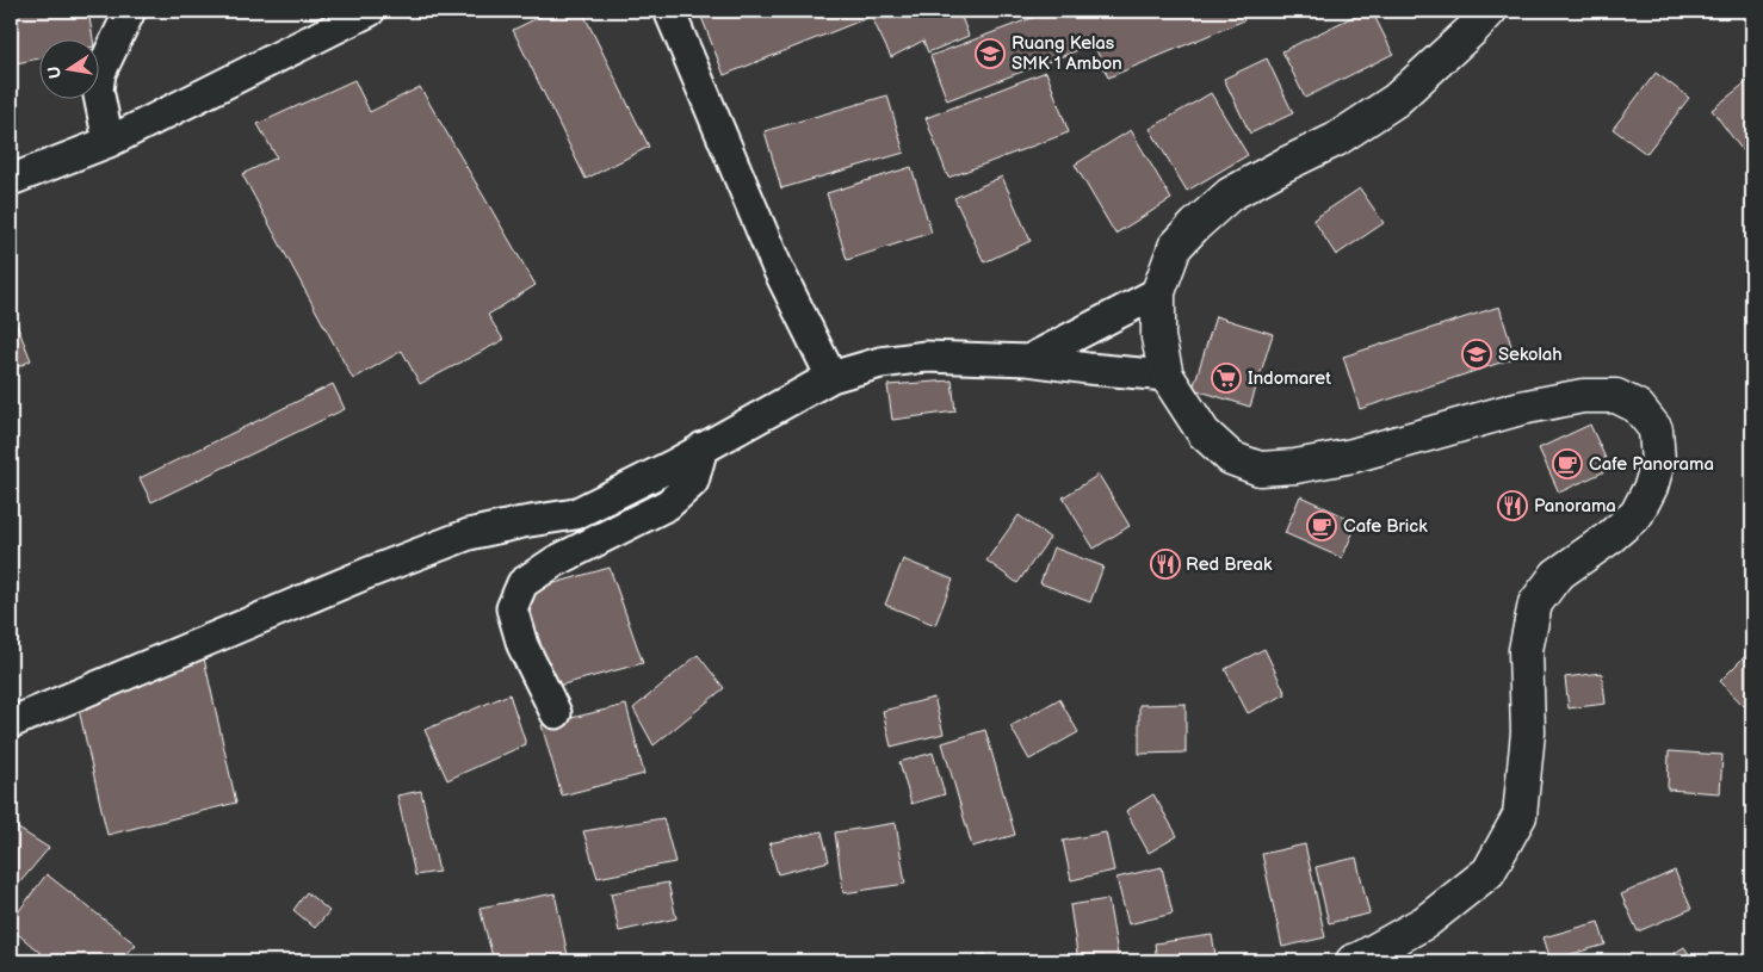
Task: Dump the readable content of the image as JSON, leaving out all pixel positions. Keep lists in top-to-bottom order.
{
  "places": {
    "school or university": ["Ruang Kelas SMK 1 Ambon", "Sekolah"],
    "supermarket": ["Indomaret"],
    "cafe": ["Cafe Panorama", "Cafe Brick"],
    "restaurant": ["Panorama", "Red Break"]
  },
  "north": "left"
}
